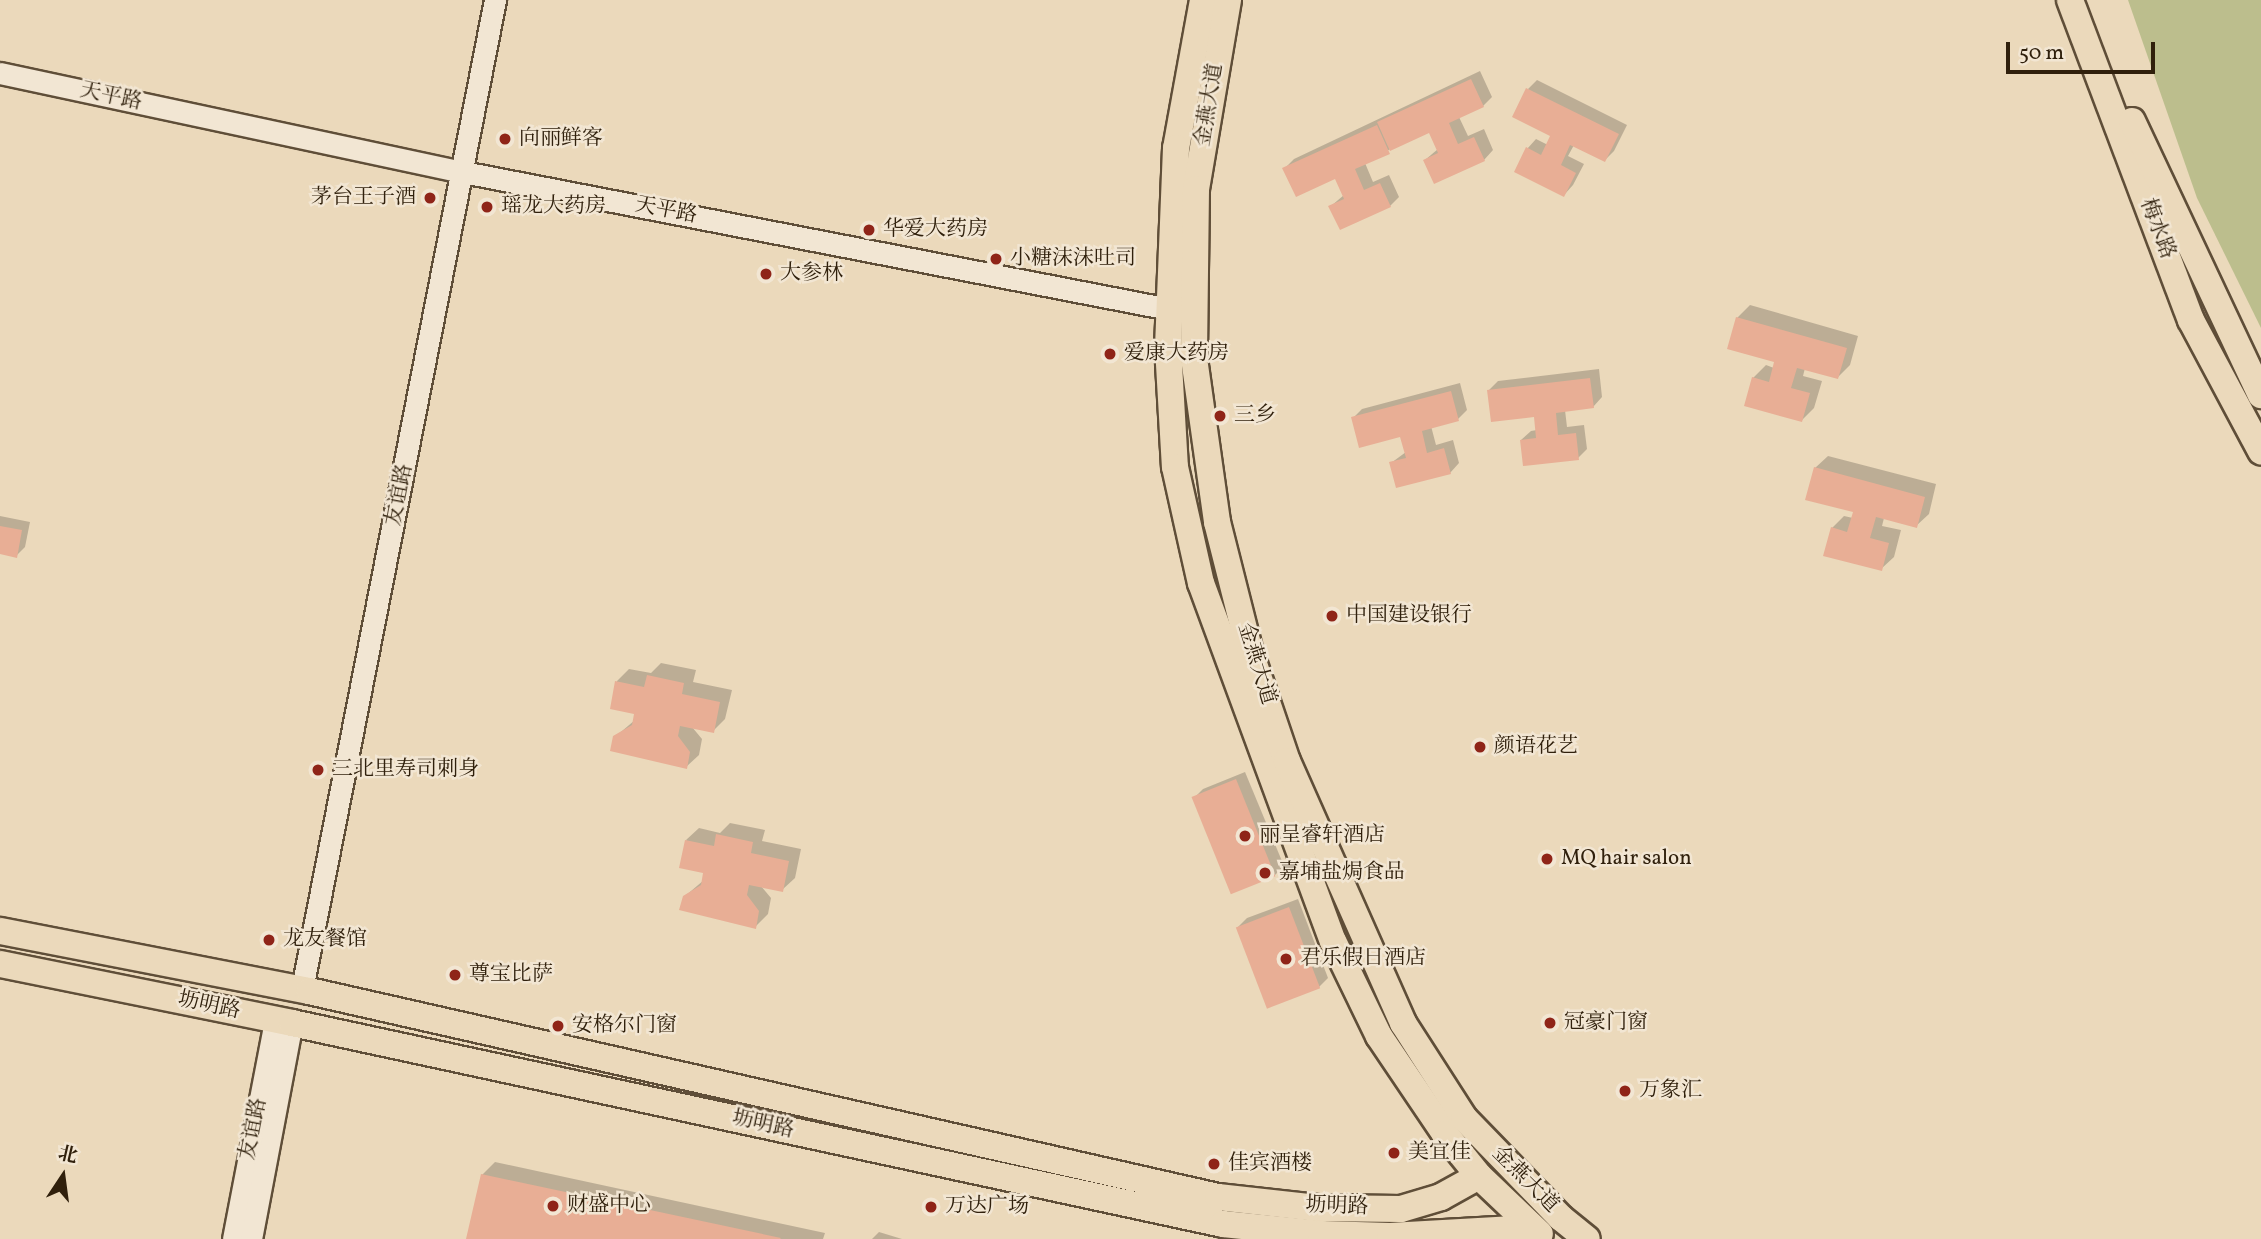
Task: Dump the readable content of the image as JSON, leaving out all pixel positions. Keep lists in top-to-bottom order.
{
  "streets": {
    "main road": ["金燕大道", "梅水路", "坜明路"],
    "street": ["天平路", "友谊路"]
  },
  "crossings": [
    ["天平路", "金燕大道"],
    ["天平路", "友谊路"],
    ["金燕大道", "坜明路"],
    ["友谊路", "坜明路"]
  ],
  "places": [
    "向丽鲜客",
    "茅台王子酒",
    "瑶龙大药房",
    "华爱大药房",
    "小糖沫沫吐司",
    "大参林",
    "爱康大药房",
    "三乡",
    "中国建设银行",
    "颜语花艺",
    "三北里寿司刺身",
    "丽呈睿轩酒店",
    "MQ hair salon",
    "嘉埔盐焗食品",
    "龙友餐馆",
    "君乐假日酒店",
    "尊宝比萨",
    "冠豪门窗",
    "安格尔门窗",
    "万象汇",
    "美宜佳",
    "佳宾酒楼",
    "财盛中心",
    "万达广场"
  ],
  "scale_bar": "50 m",
  "north": "top"
}
